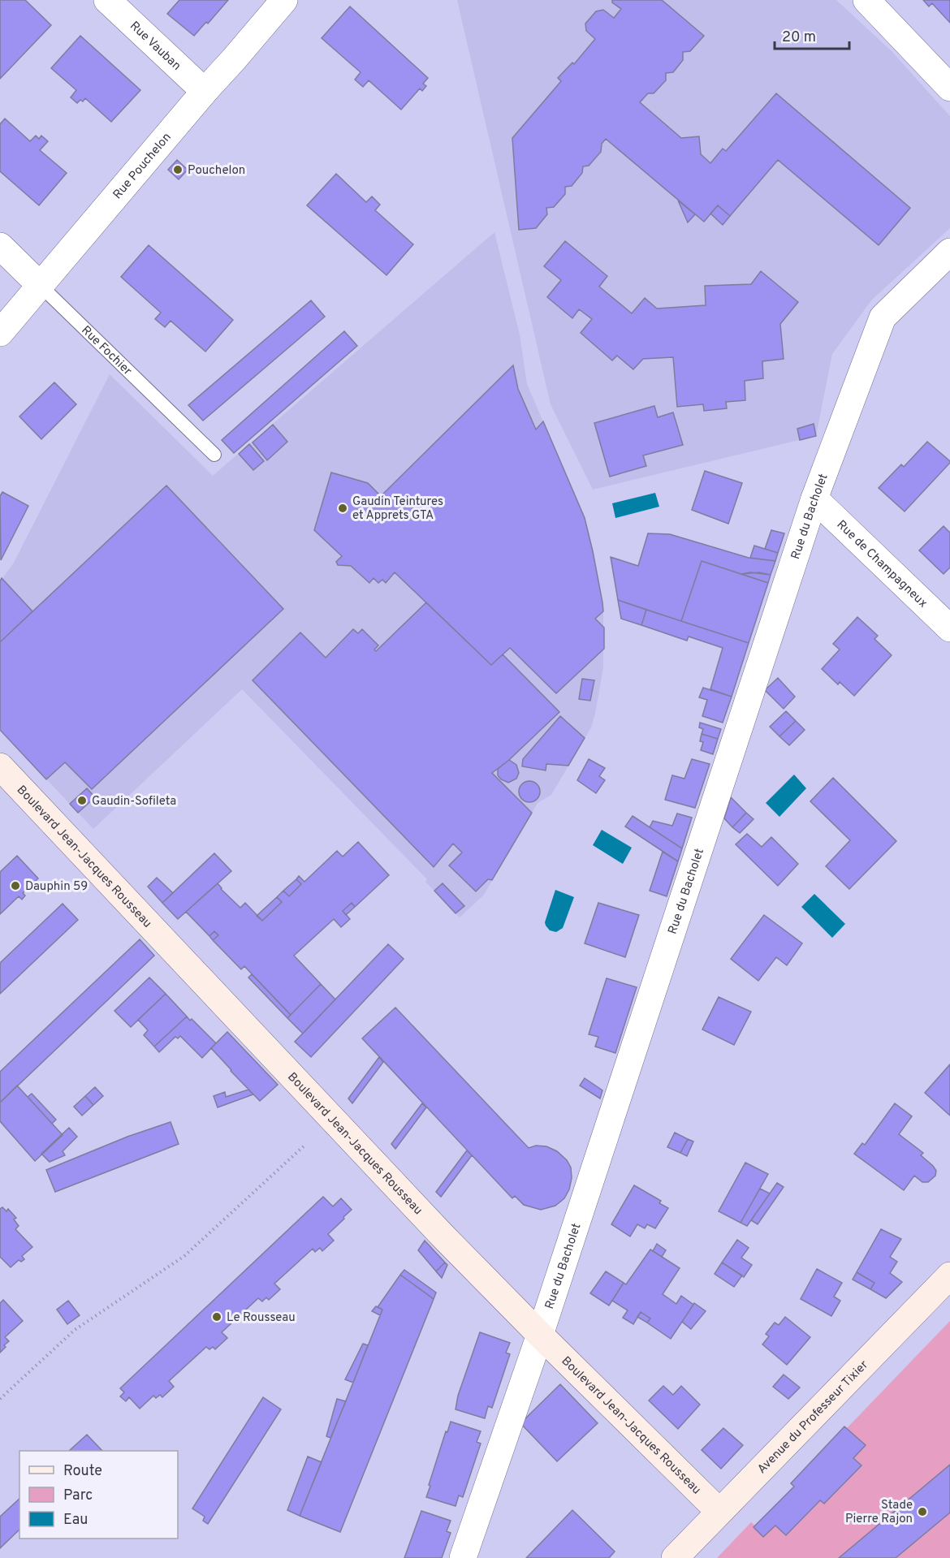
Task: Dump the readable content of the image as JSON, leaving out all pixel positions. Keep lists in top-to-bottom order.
{
  "streets": {
    "main road": ["Boulevard Jean-Jacques Rousseau", "Avenue du Professeur Tixier"],
    "street": [
      "Rue Vauban",
      "Rue Pouchelon",
      "Rue Fochier",
      "Rue du Bacholet",
      "Rue de Champagneux"
    ]
  },
  "crossings": [
    ["Rue Vauban", "Rue Pouchelon"],
    ["Rue Pouchelon", "Rue Fochier"],
    ["Rue du Bacholet", "Rue de Champagneux"],
    ["Rue du Bacholet", "Boulevard Jean-Jacques Rousseau"],
    ["Boulevard Jean-Jacques Rousseau", "Avenue du Professeur Tixier"]
  ],
  "places": [
    "Pouchelon",
    "Gaudin Teintures et Apprets GTA",
    "Gaudin-Sofileta",
    "Dauphin 59",
    "Le Rousseau",
    "Stade Pierre Rajon"
  ],
  "legend": ["Route", "Parc", "Eau"],
  "scale_bar": "20 m"
}
